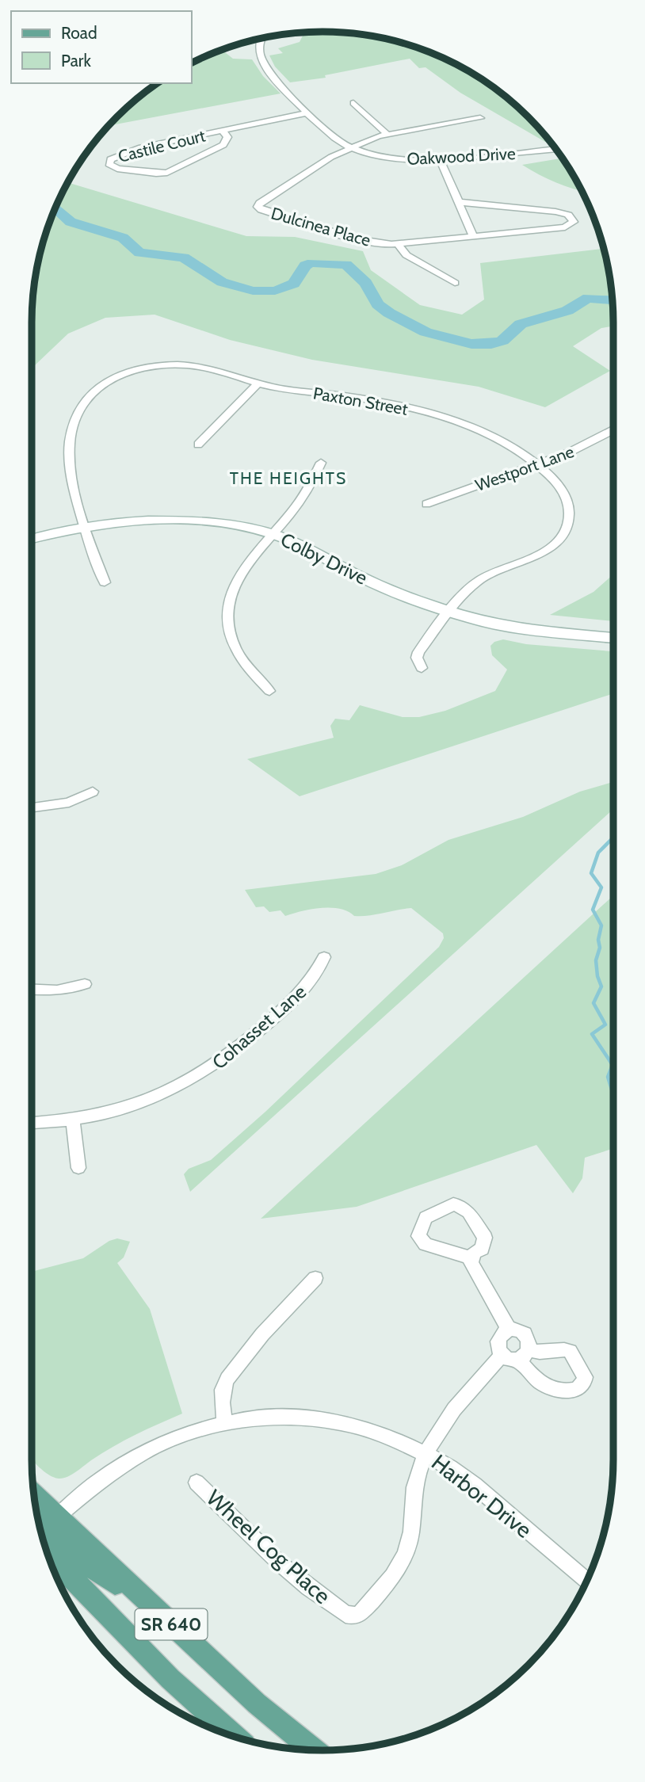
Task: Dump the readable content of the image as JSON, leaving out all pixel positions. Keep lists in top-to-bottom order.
{
  "streets": {
    "main road": ["SR 640"],
    "street": [
      "Castile Court",
      "Oakwood Drive",
      "Dulcinea Place",
      "Paxton Street",
      "Westport Lane",
      "Colby Drive",
      "Cohasset Lane",
      "Harbor Drive",
      "Wheel Cog Place"
    ]
  },
  "crossings": [
    ["Castile Court", "Oakwood Drive"],
    ["Oakwood Drive", "Dulcinea Place"],
    ["Paxton Street", "Westport Lane"],
    ["Paxton Street", "Colby Drive"],
    ["Harbor Drive", "Wheel Cog Place"],
    ["Harbor Drive", "SR 640"]
  ],
  "districts": ["THE HEIGHTS"],
  "legend": ["Road", "Park"]
}
